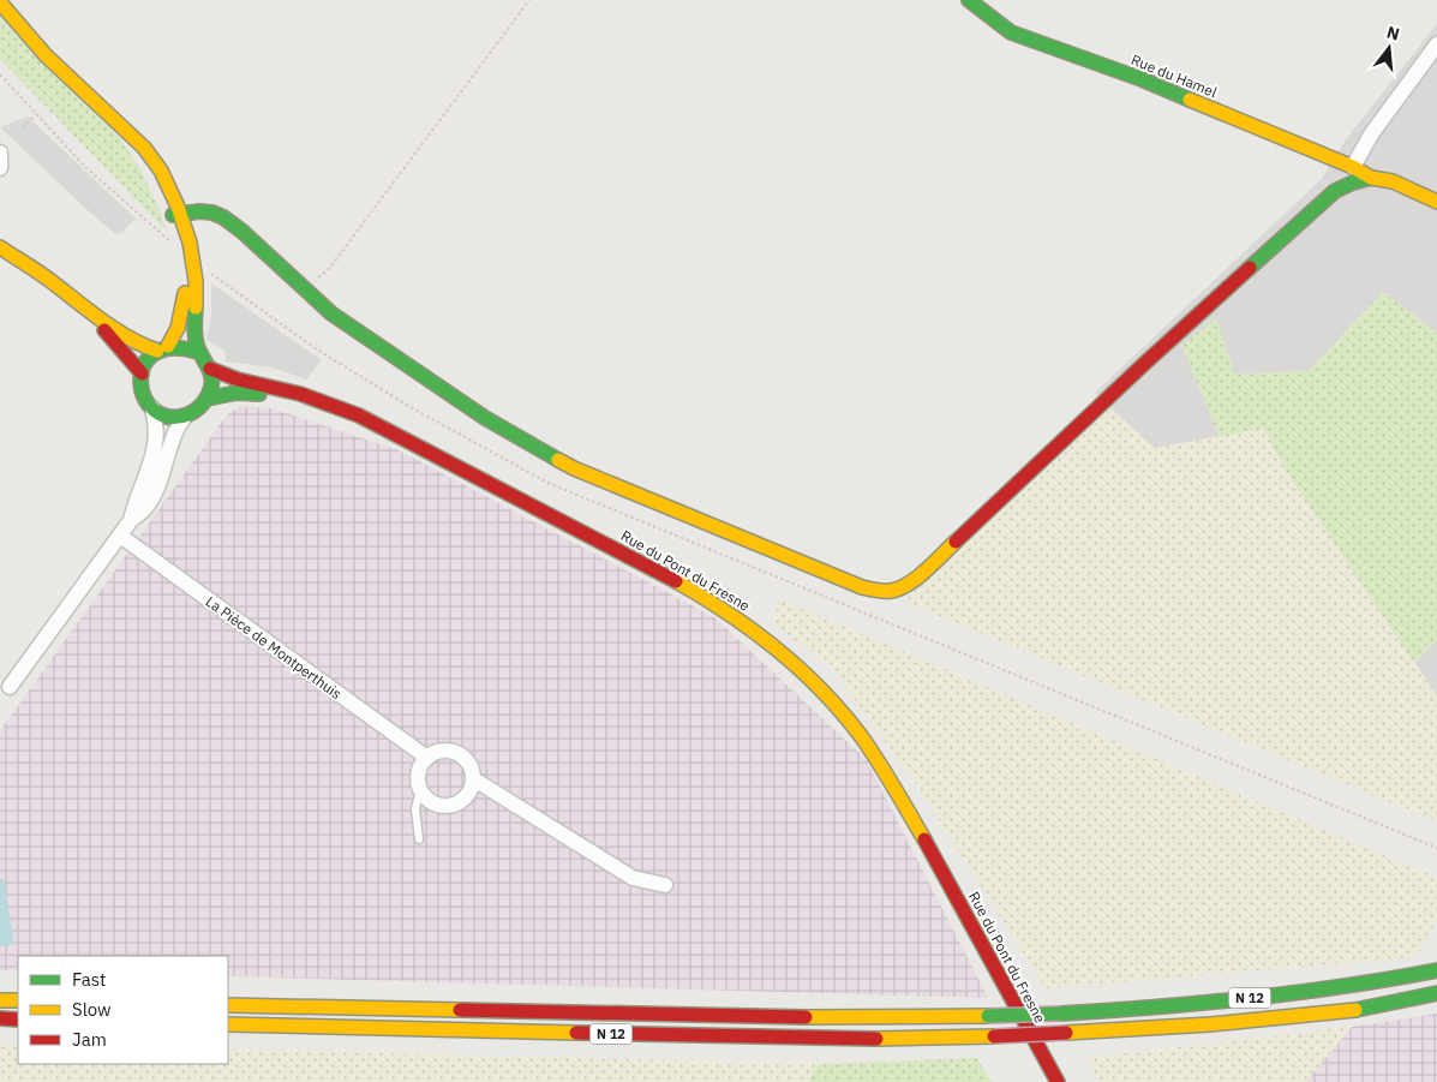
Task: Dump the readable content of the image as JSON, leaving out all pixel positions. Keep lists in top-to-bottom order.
{
  "streets": {
    "main road": ["Rue du Hamel", "Rue du Pont du Fresne", "N 12"],
    "street": ["La Pièce de Montperthuis"]
  },
  "legend": ["Fast", "Slow", "Jam"],
  "north": "top"
}
